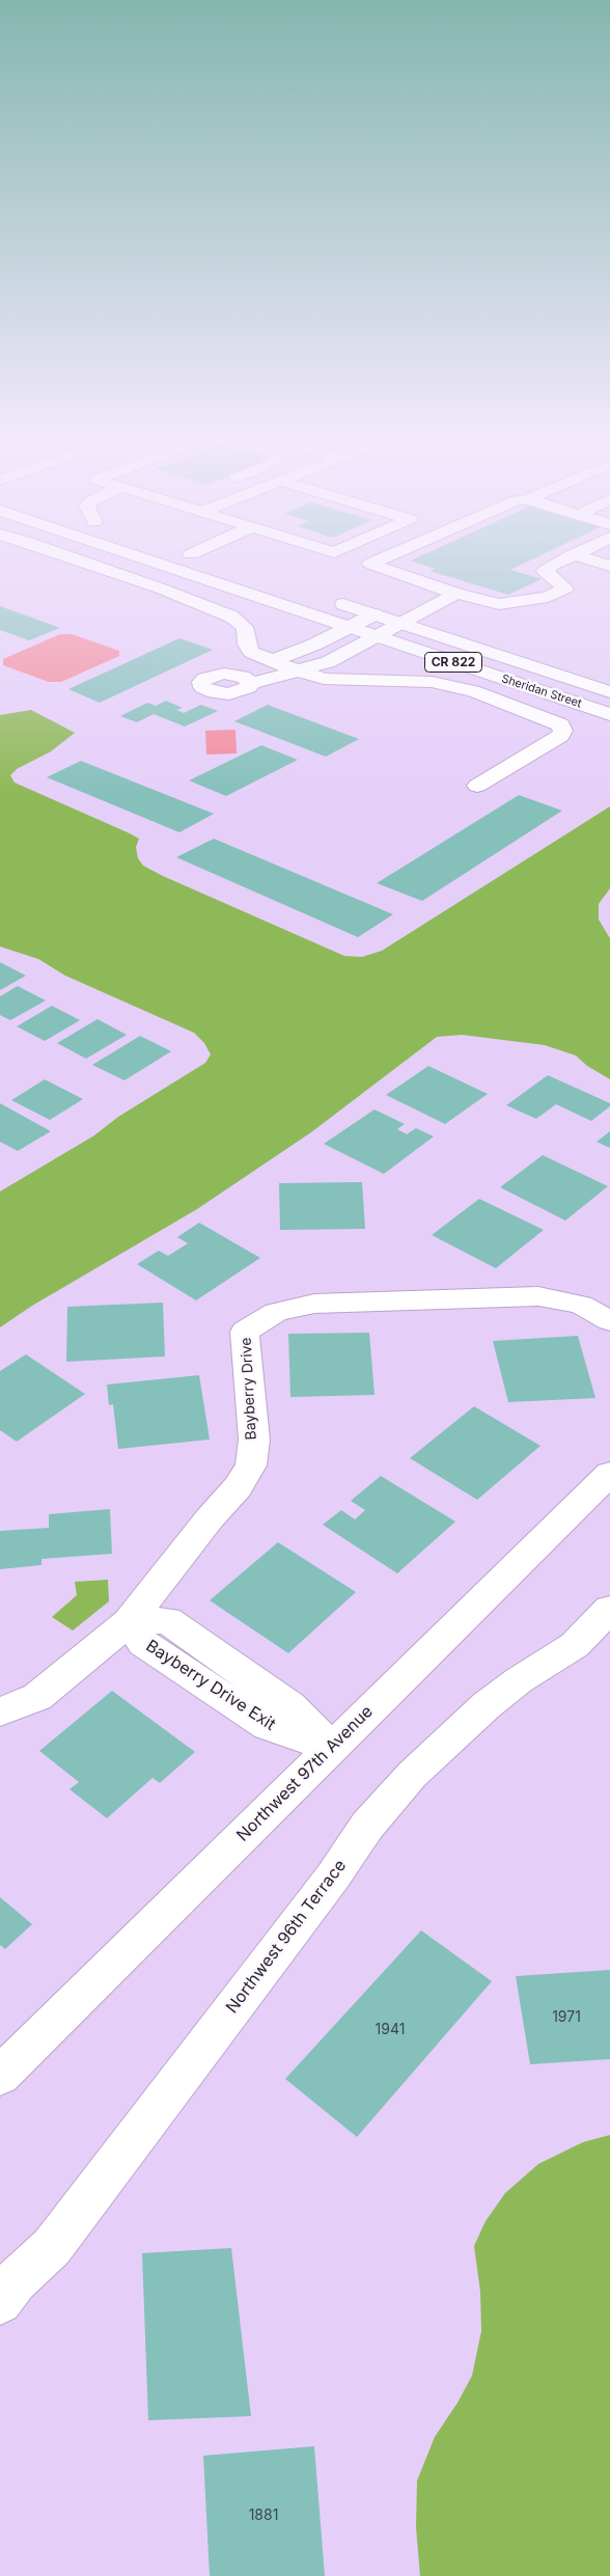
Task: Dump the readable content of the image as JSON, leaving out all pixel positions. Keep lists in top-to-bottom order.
{
  "streets": {
    "street": [
      "CR 822",
      "Sheridan Street",
      "Bayberry Drive",
      "Bayberry Drive Exit",
      "Northwest 97th Avenue",
      "Northwest 96th Terrace"
    ]
  },
  "crossings": [
    ["Bayberry Drive", "Bayberry Drive Exit"],
    ["Bayberry Drive Exit", "Northwest 97th Avenue"]
  ],
  "house_numbers": ["1971", "1941", "1881"]
}
